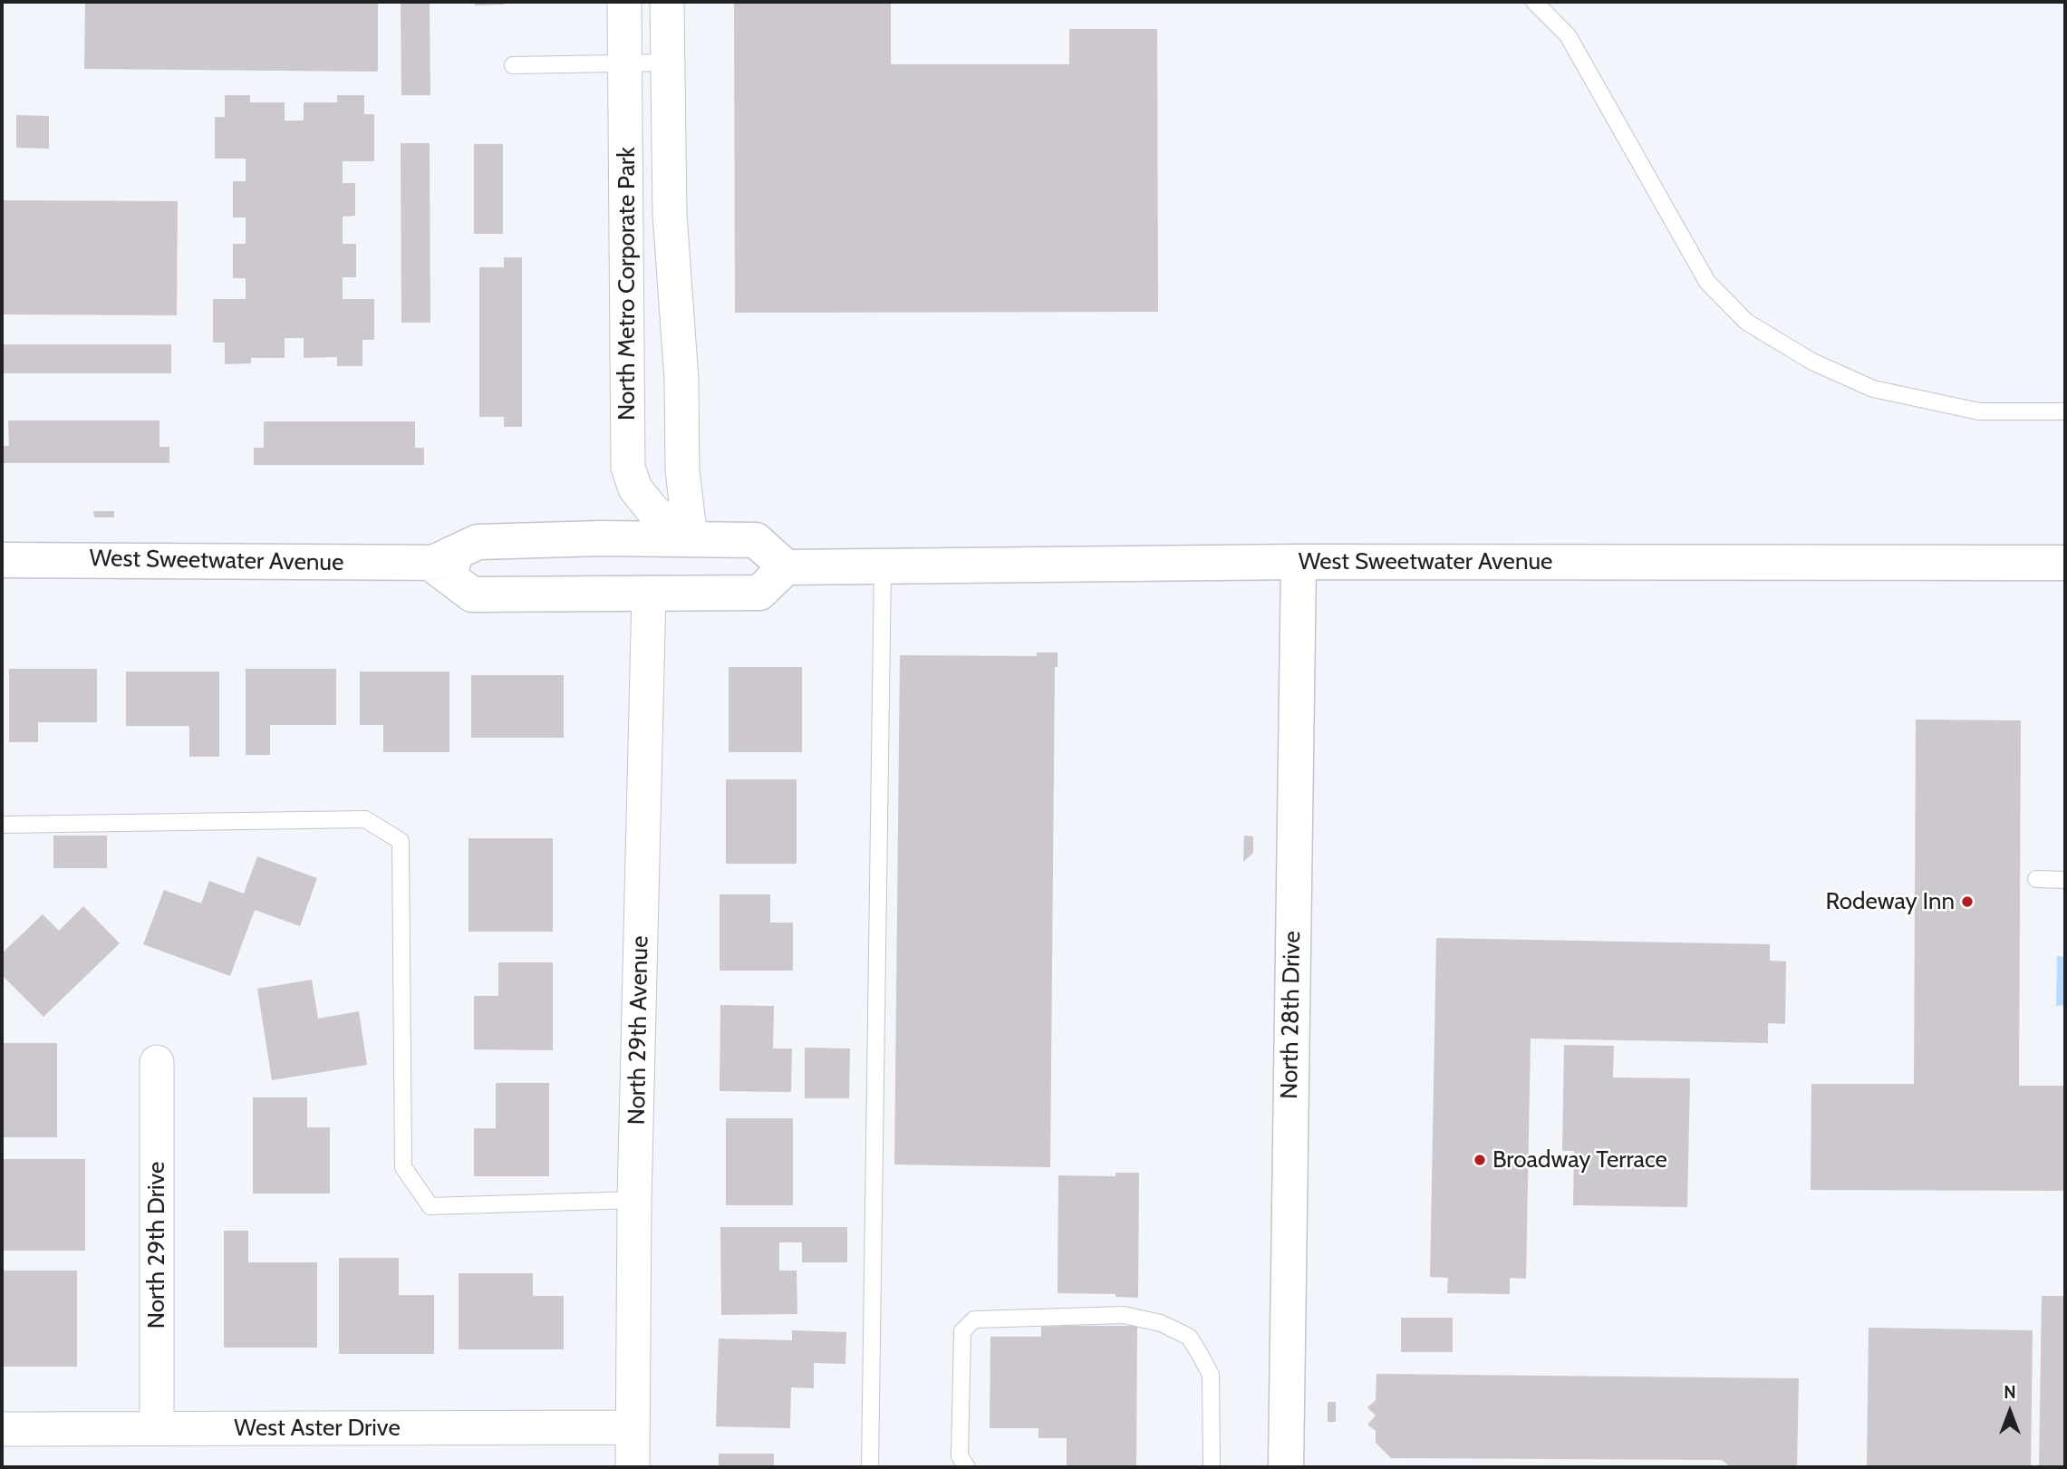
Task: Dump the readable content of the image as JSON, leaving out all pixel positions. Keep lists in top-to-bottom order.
{
  "streets": {
    "street": [
      "North Metro Corporate Park",
      "West Sweetwater Avenue",
      "North 28th Drive",
      "North 29th Avenue",
      "North 29th Drive",
      "West Aster Drive"
    ]
  },
  "crossings": [
    ["North Metro Corporate Park", "West Sweetwater Avenue"],
    ["West Sweetwater Avenue", "North 28th Drive"],
    ["North 29th Avenue", "West Aster Drive"],
    ["North 29th Drive", "West Aster Drive"]
  ],
  "places": ["Rodeway Inn", "Broadway Terrace"],
  "north": "top"
}
